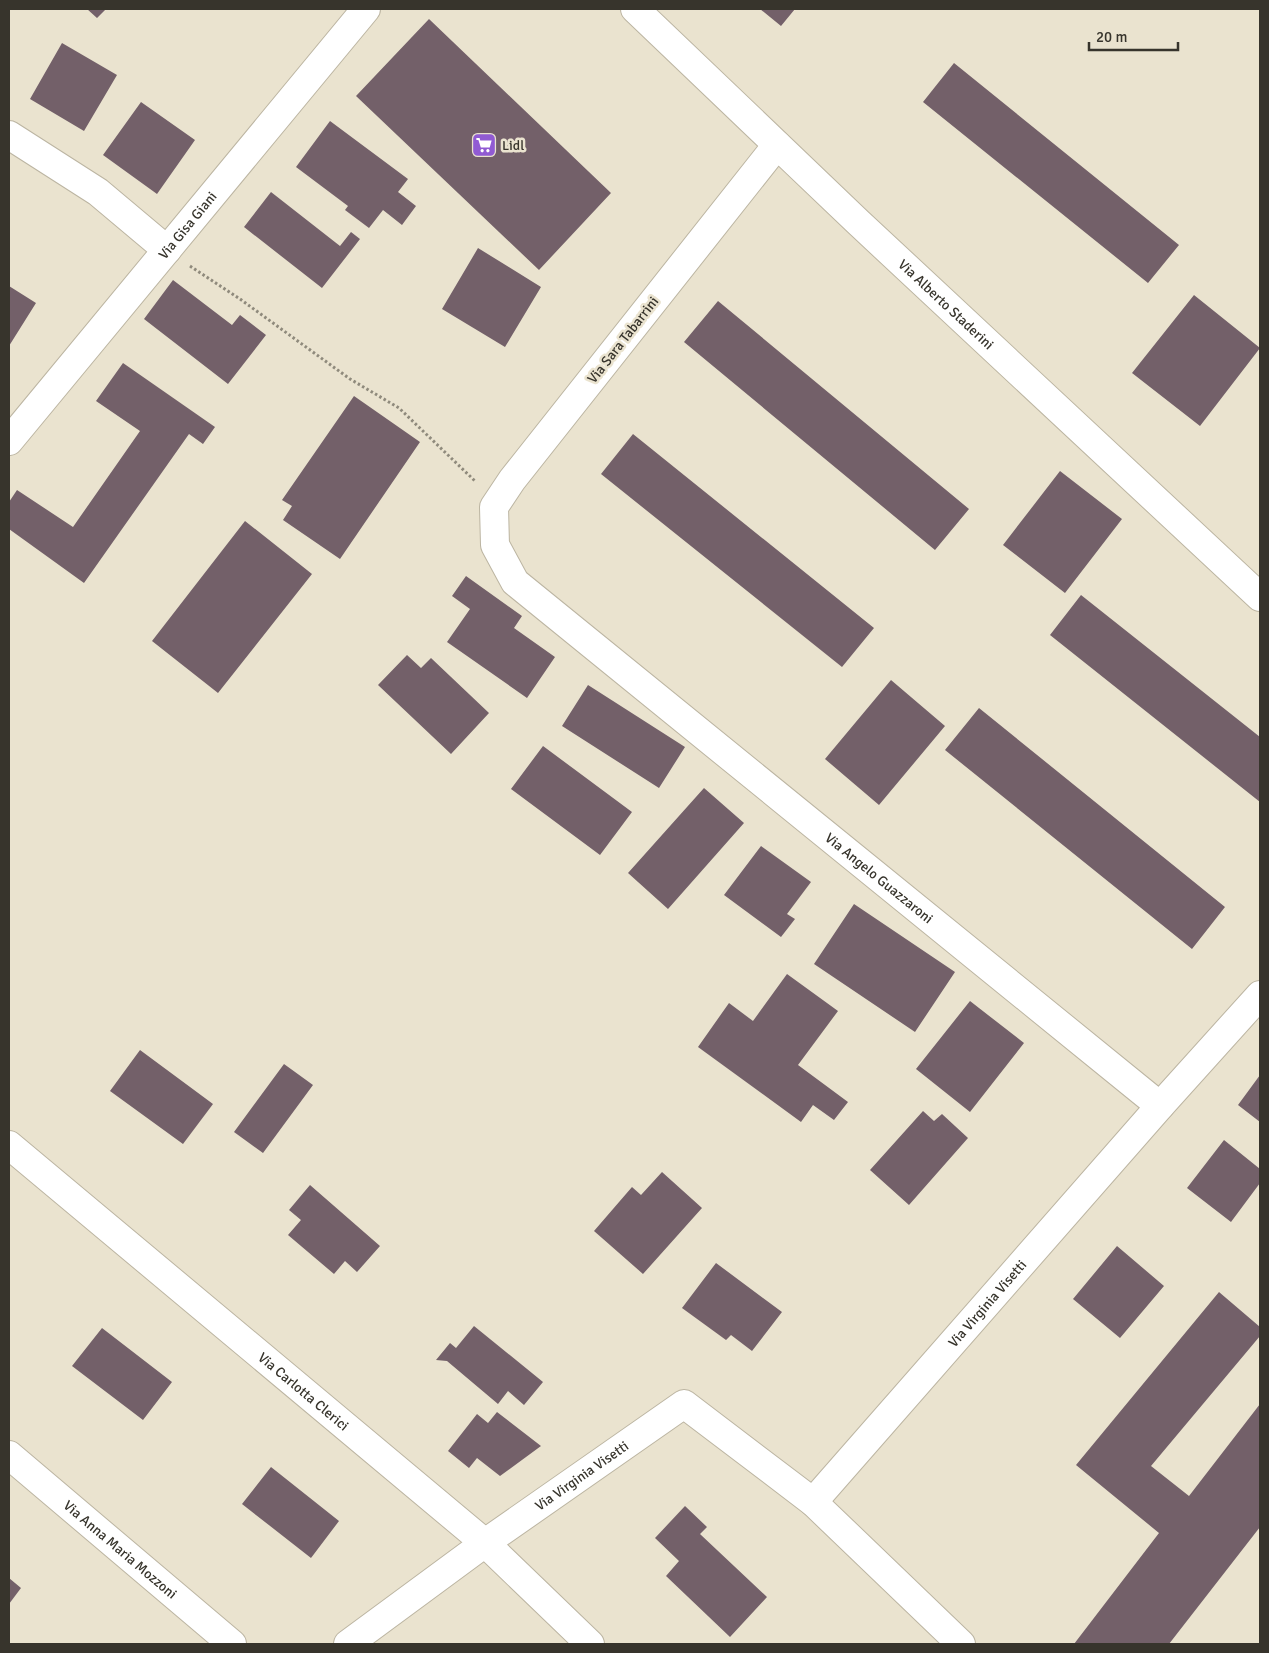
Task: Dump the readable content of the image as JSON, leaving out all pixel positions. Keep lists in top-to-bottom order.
{
  "streets": {
    "street": [
      "Via Gisa Giani",
      "Via Alberto Staderini",
      "Via Sara Tabarrini",
      "Via Angelo Guazzaroni",
      "Via Virginia Visetti",
      "Via Carlotta Clerici",
      "Via Anna Maria Mozzoni"
    ]
  },
  "crossings": [
    ["Via Alberto Staderini", "Via Sara Tabarrini"],
    ["Via Sara Tabarrini", "Via Angelo Guazzaroni"],
    ["Via Angelo Guazzaroni", "Via Virginia Visetti"],
    ["Via Virginia Visetti", "Via Carlotta Clerici"]
  ],
  "places": {
    "supermarket": ["Lidl"]
  },
  "scale_bar": "20 m"
}
